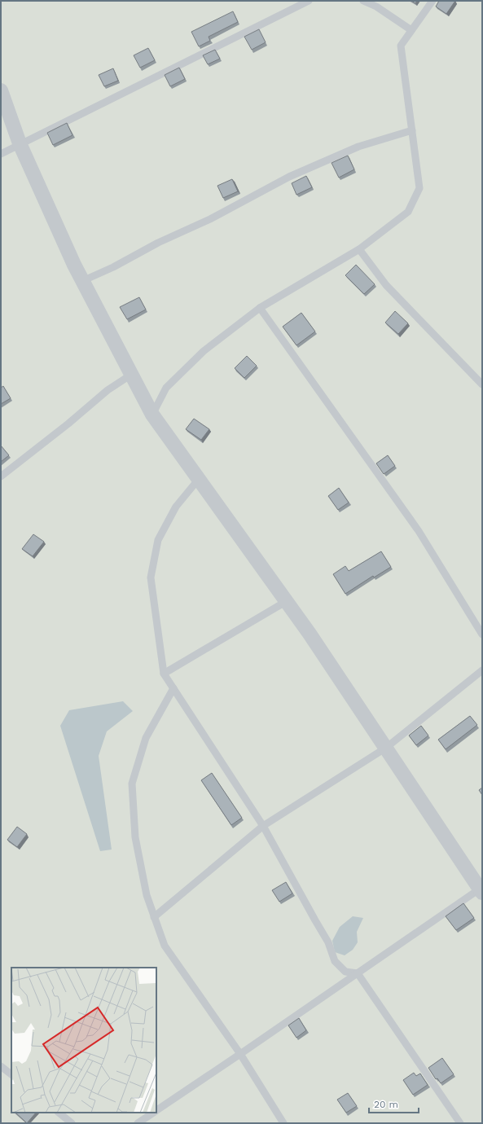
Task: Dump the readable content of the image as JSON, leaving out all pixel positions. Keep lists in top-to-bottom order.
{
  "scale_bar": "20 m"
}
